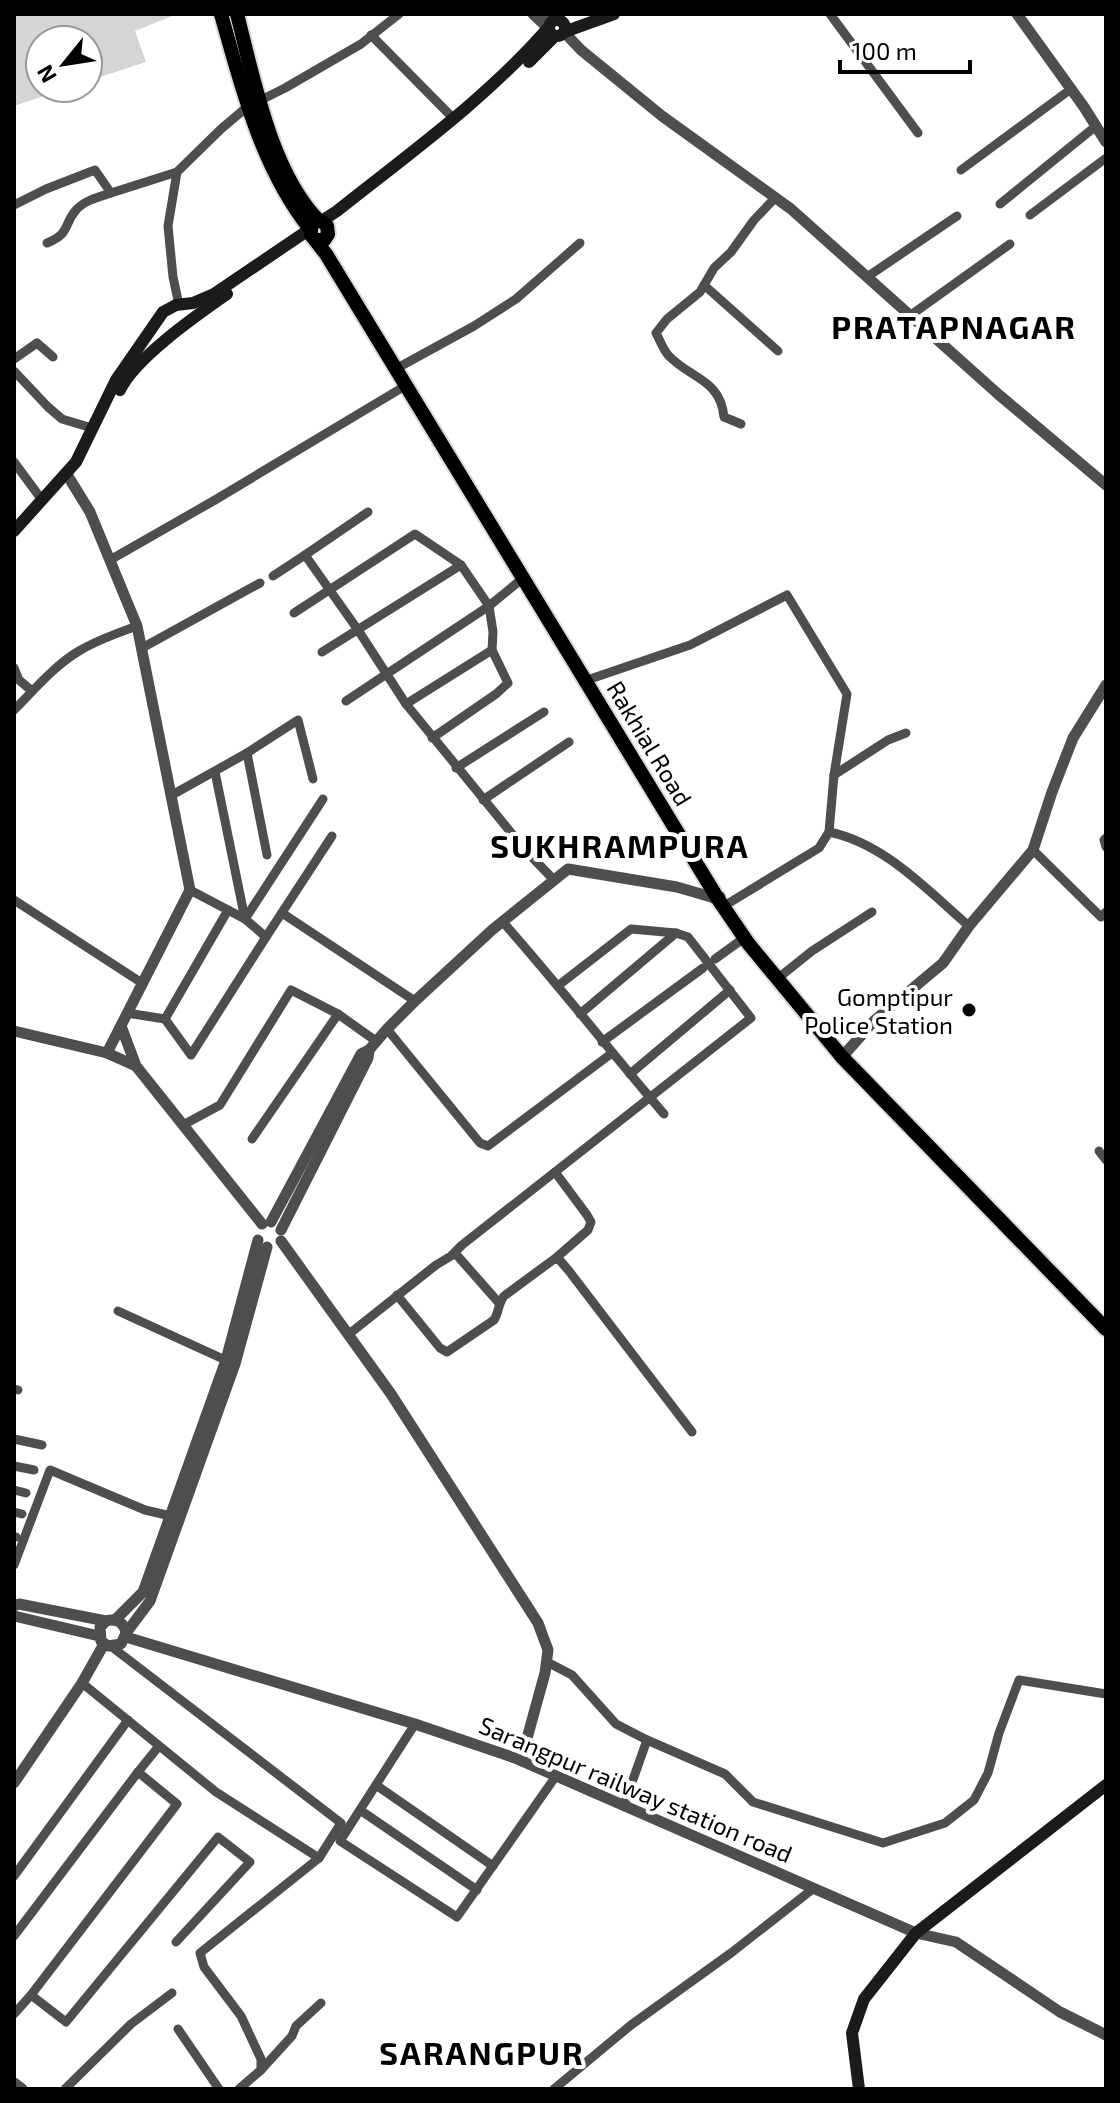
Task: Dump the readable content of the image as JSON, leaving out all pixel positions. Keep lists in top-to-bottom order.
{
  "streets": {
    "main road": ["Rakhial Road"],
    "street": ["Sarangpur railway station road"]
  },
  "districts": ["PRATAPNAGAR", "SUKHRAMPURA", "SARANGPUR"],
  "places": ["Gomptipur Police Station"],
  "scale_bar": "100 m",
  "north": "bottom left"
}
